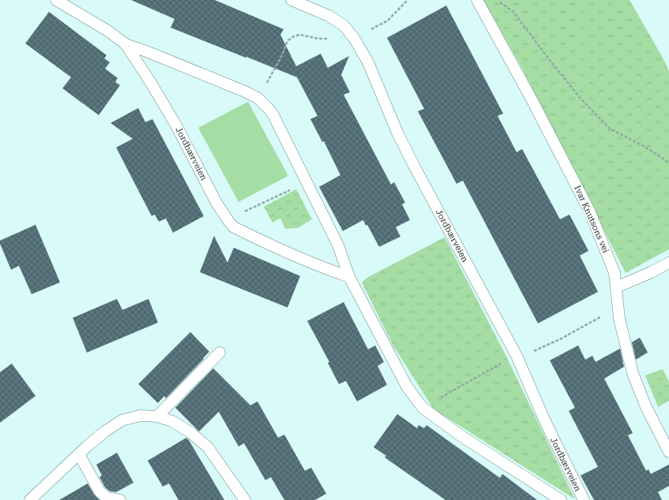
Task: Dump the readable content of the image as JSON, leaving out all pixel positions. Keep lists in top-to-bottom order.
{
  "streets": {
    "lane": ["Jordbærveien", "Ivar Knutsons vei"]
  }
}
